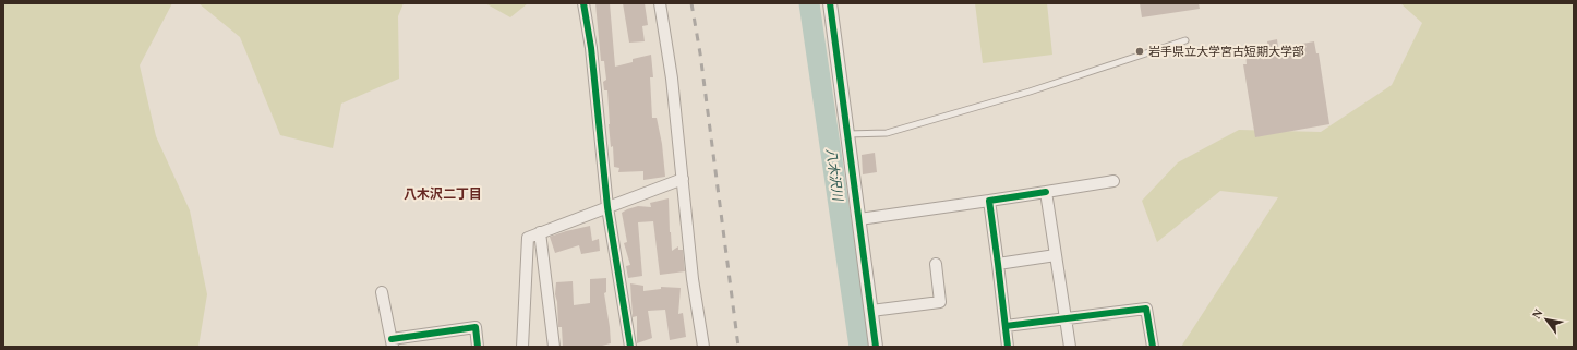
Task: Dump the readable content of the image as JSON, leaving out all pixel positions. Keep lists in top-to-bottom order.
{
  "districts": ["八木沢二丁目"],
  "water": ["八木沢川"],
  "places": ["岩手県立大学宮古短期大学部"],
  "north": "top left"
}
